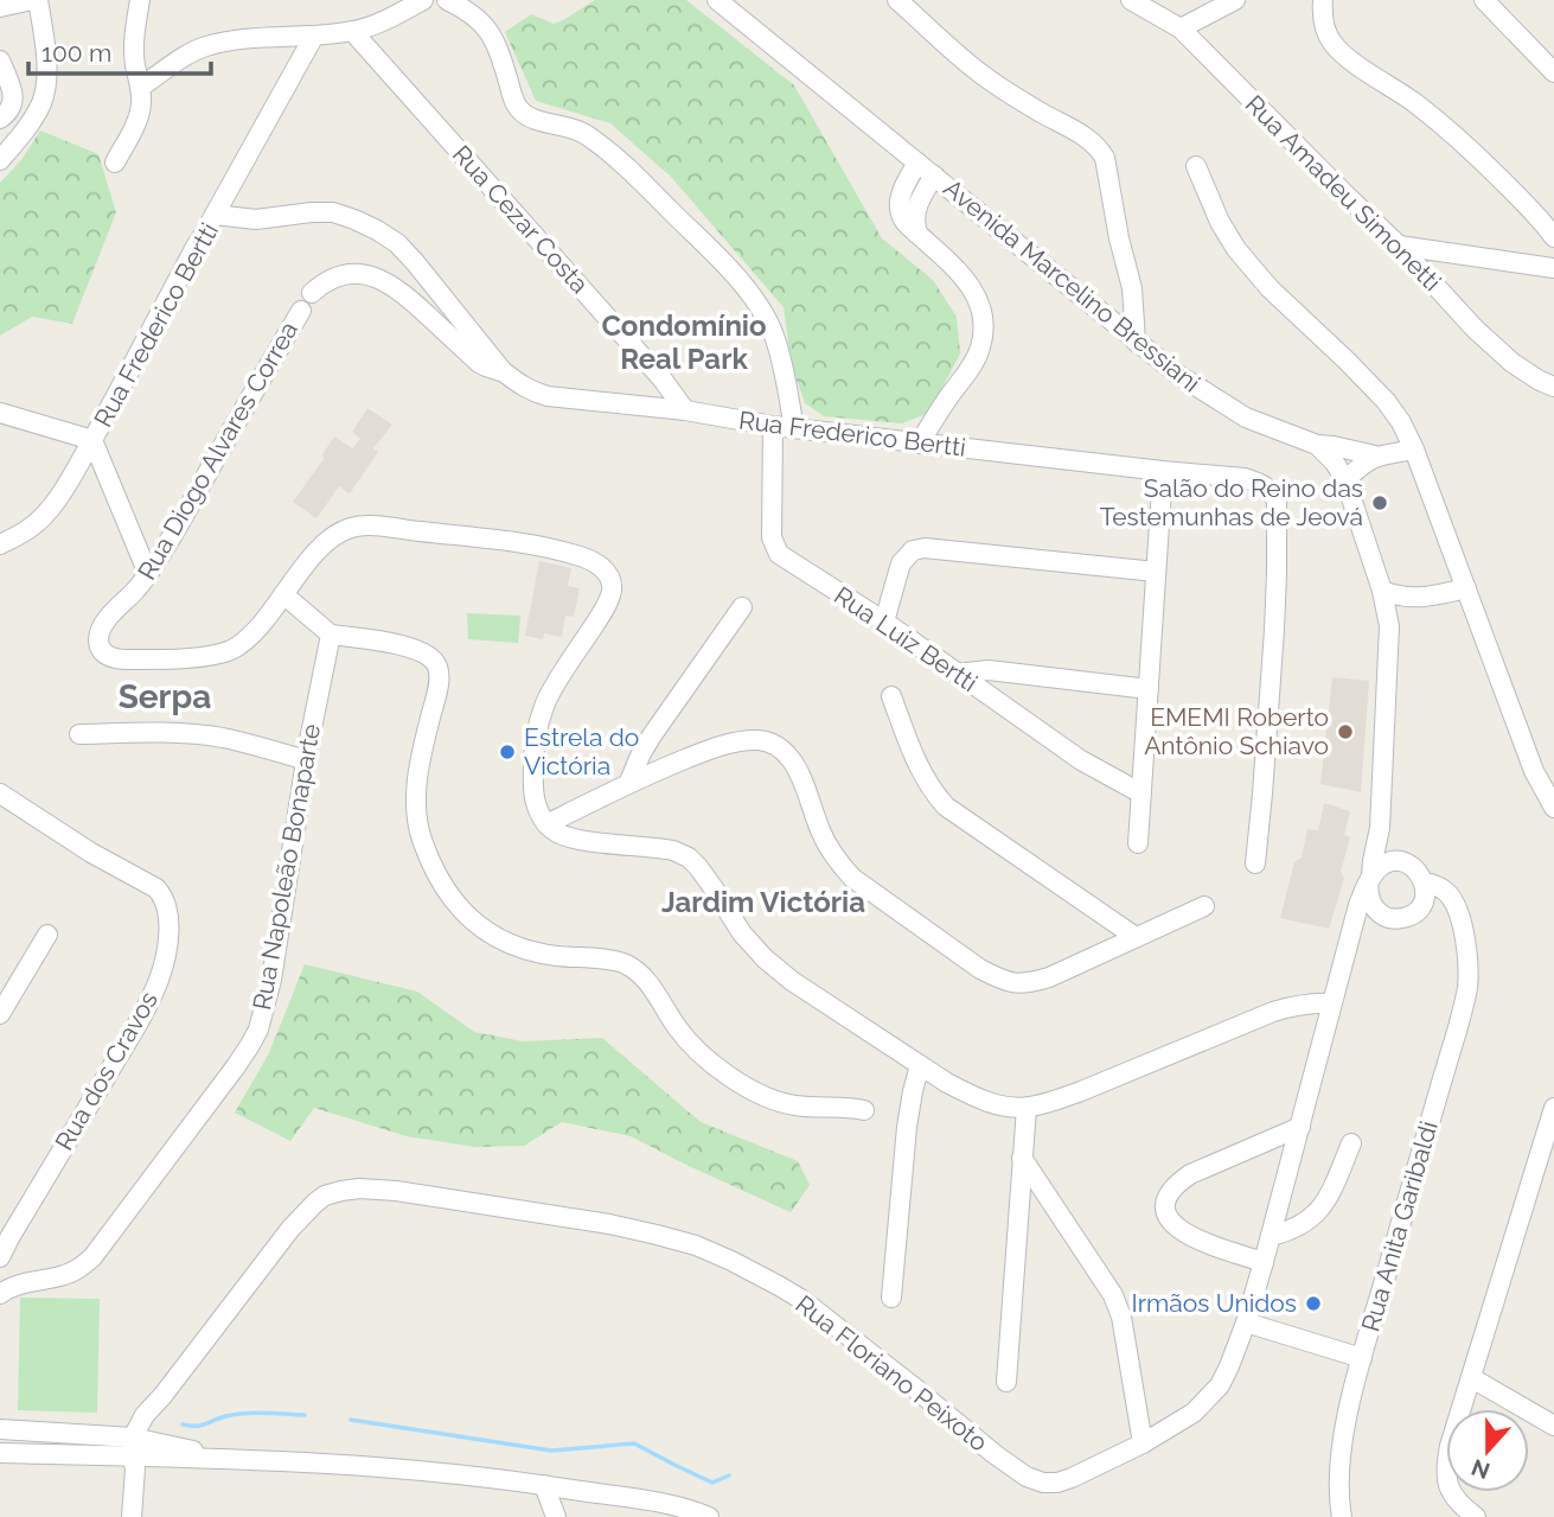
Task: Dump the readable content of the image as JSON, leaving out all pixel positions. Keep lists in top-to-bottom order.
{
  "streets": {
    "street": [
      "Rua Amadeu Simonetti",
      "Rua Cezar Costa",
      "Avenida Marcelino Bressiani",
      "Rua Frederico Bertti",
      "Rua Diogo Alvares Correa",
      "Rua Luiz Bertti",
      "Rua Napoleão Bonaparte",
      "Rua dos Cravos",
      "Rua Anita Garibaldi",
      "Rua Floriano Peixoto"
    ]
  },
  "crossings": [
    ["Rua Cezar Costa", "Rua Frederico Bertti"],
    ["Avenida Marcelino Bressiani", "Rua Floriano Peixoto"],
    ["Rua Frederico Bertti", "Rua Luiz Bertti"],
    ["Rua Anita Garibaldi", "Rua Floriano Peixoto"]
  ],
  "districts": ["Condomínio Real Park", "Serpa", "Jardim Victória"],
  "places": [
    "Salão do Reino das Testemunhas de Jeová",
    "EMEMI Roberto Antônio Schiavo",
    "Estrela do Victória",
    "Irmãos Unidos"
  ],
  "scale_bar": "100 m",
  "north": "bottom"
}
